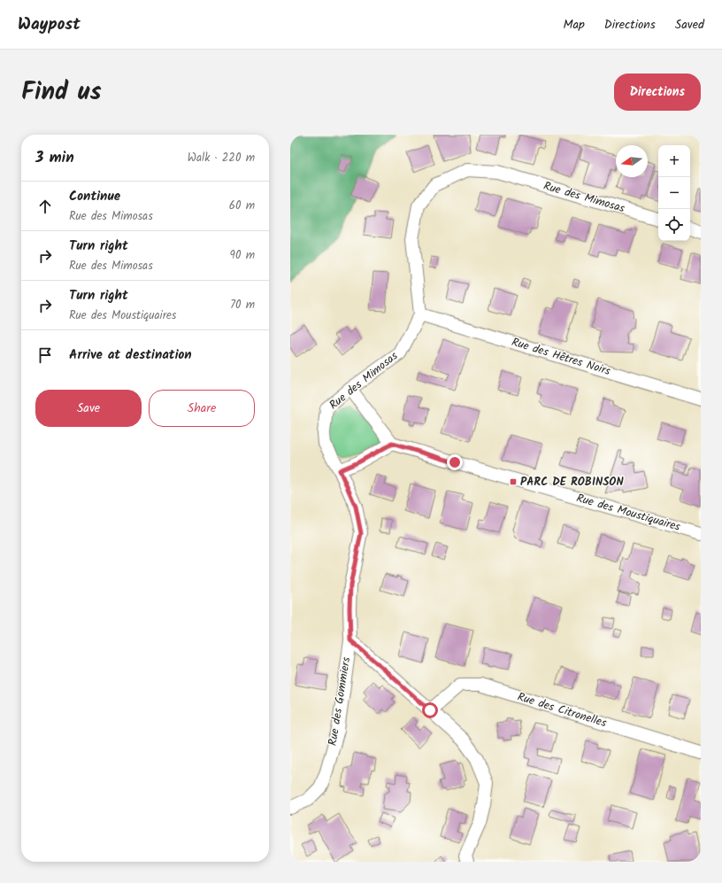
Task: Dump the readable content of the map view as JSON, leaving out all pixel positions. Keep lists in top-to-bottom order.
{
  "streets": {
    "street": [
      "Rue des Mimosas",
      "Rue des Hêtres Noirs",
      "Rue des Moustiquaires",
      "Rue des Gommiers",
      "Rue des Citronelles"
    ]
  },
  "crossings": [
    ["Rue des Mimosas", "Rue des Hêtres Noirs"],
    ["Rue des Mimosas", "Rue des Gommiers"]
  ],
  "places": {
    "transit": ["PARC DE ROBINSON"]
  },
  "north": "left",
  "page": {
    "header": "Waypost",
    "nav": ["Map", "Directions", "Saved"],
    "title": "Find us",
    "buttons": [
      "Directions",
      ["Save", "Share"]
    ],
    "heading": ["3 min", "Walk · 220 m"],
    "map_buttons": ["+", "−"],
    "list": [
      ["Continue", "Rue des Mimosas", "60 m"],
      ["Turn right", "Rue des Mimosas", "90 m"],
      ["Turn right", "Rue des Moustiquaires", "70 m"],
      "Arrive at destination"
    ]
  }
}
